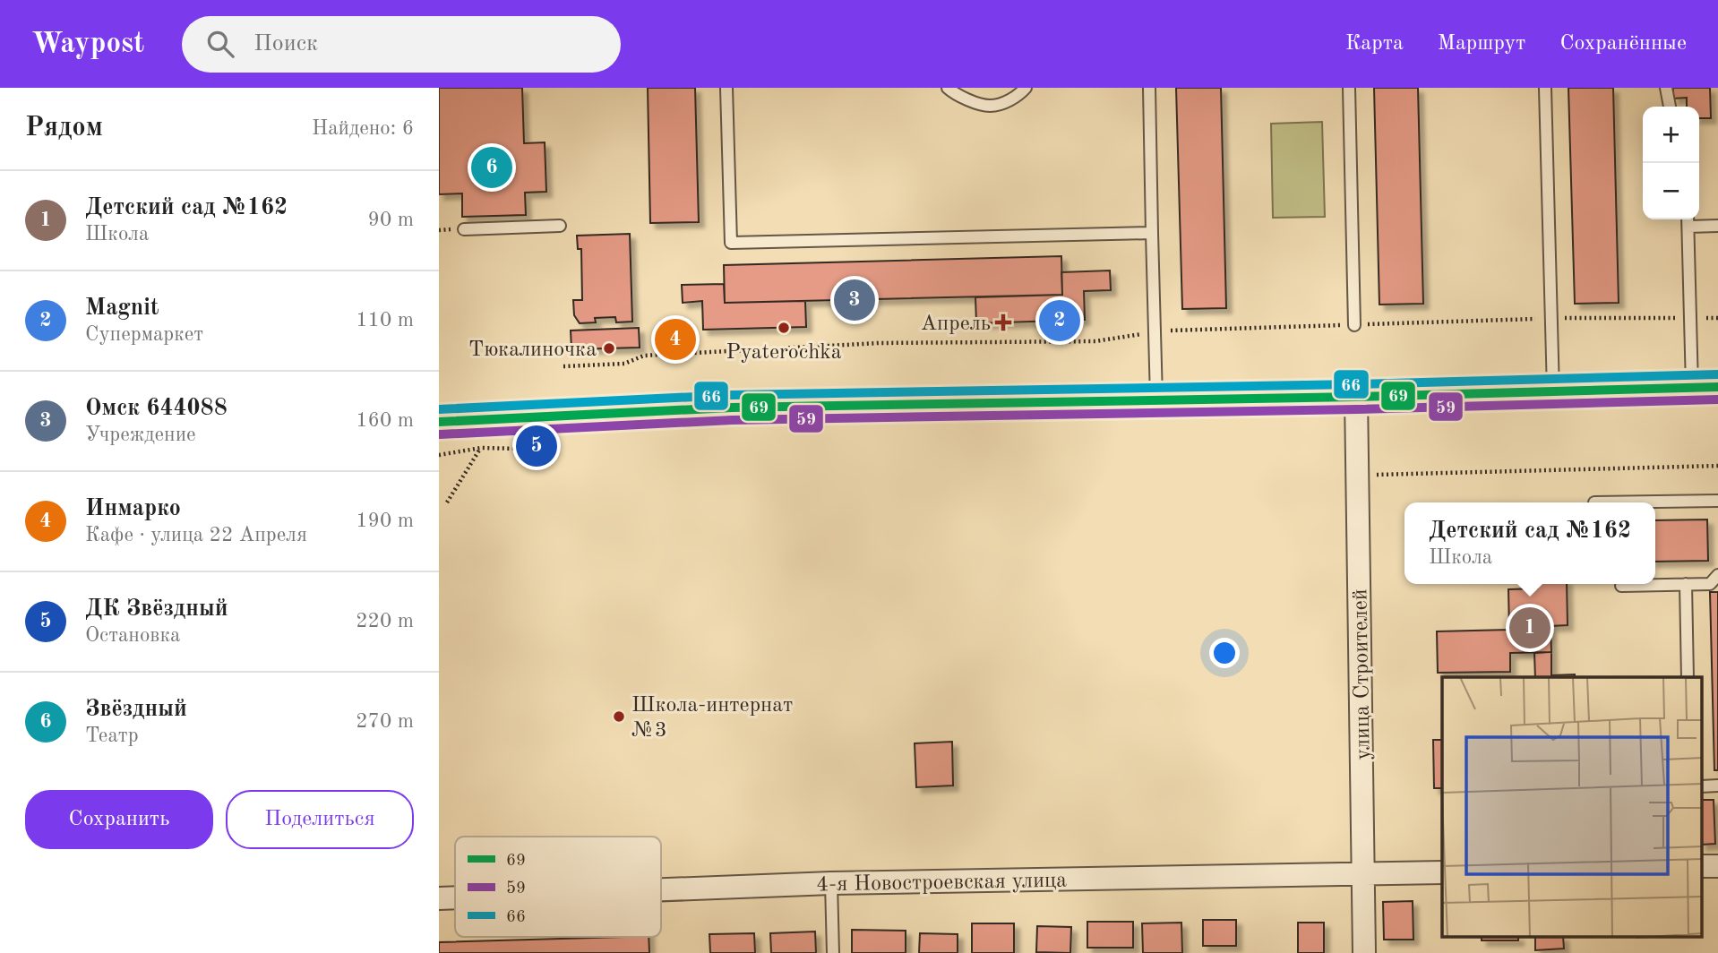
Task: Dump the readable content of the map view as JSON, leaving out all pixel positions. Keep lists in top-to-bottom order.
{
  "streets": {
    "street": ["улица Строителей", "4-я Новостроевская улица"]
  },
  "crossings": [
    ["улица Строителей", "4-я Новостроевская улица"]
  ],
  "places": {
    "health": ["Апрель"],
    "other": ["Pyaterochka", "Тюкалиночка", "Школа-интернат №3"]
  },
  "lines": ["transit line 66", "transit line 69", "transit line 59"],
  "legend": ["69", "59", "66"],
  "page": {
    "header": "Waypost",
    "search": "Поиск",
    "nav": ["Карта", "Маршрут", "Сохранённые"],
    "heading": ["Рядом", "Найдено: 6"],
    "map_buttons": ["+", "−"],
    "pins": [
      "6",
      "3",
      "2",
      "4",
      "5",
      "1"
    ],
    "list": [
      {
        "mark": "1",
        "name": "Детский сад №162",
        "note": "Школа",
        "value": "90 m"
      },
      {
        "mark": "2",
        "name": "Magnit",
        "note": "Супермаркет",
        "value": "110 m"
      },
      {
        "mark": "3",
        "name": "Омск 644088",
        "note": "Учреждение",
        "value": "160 m"
      },
      {
        "mark": "4",
        "name": "Инмарко",
        "note": "Кафе · улица 22 Апреля",
        "value": "190 m"
      },
      {
        "mark": "5",
        "name": "ДК Звёздный",
        "note": "Остановка",
        "value": "220 m"
      },
      {
        "mark": "6",
        "name": "Звёздный",
        "note": "Театр",
        "value": "270 m"
      }
    ],
    "popup": ["Детский сад №162", "Школа"],
    "buttons": ["Сохранить", "Поделиться"]
  }
}
